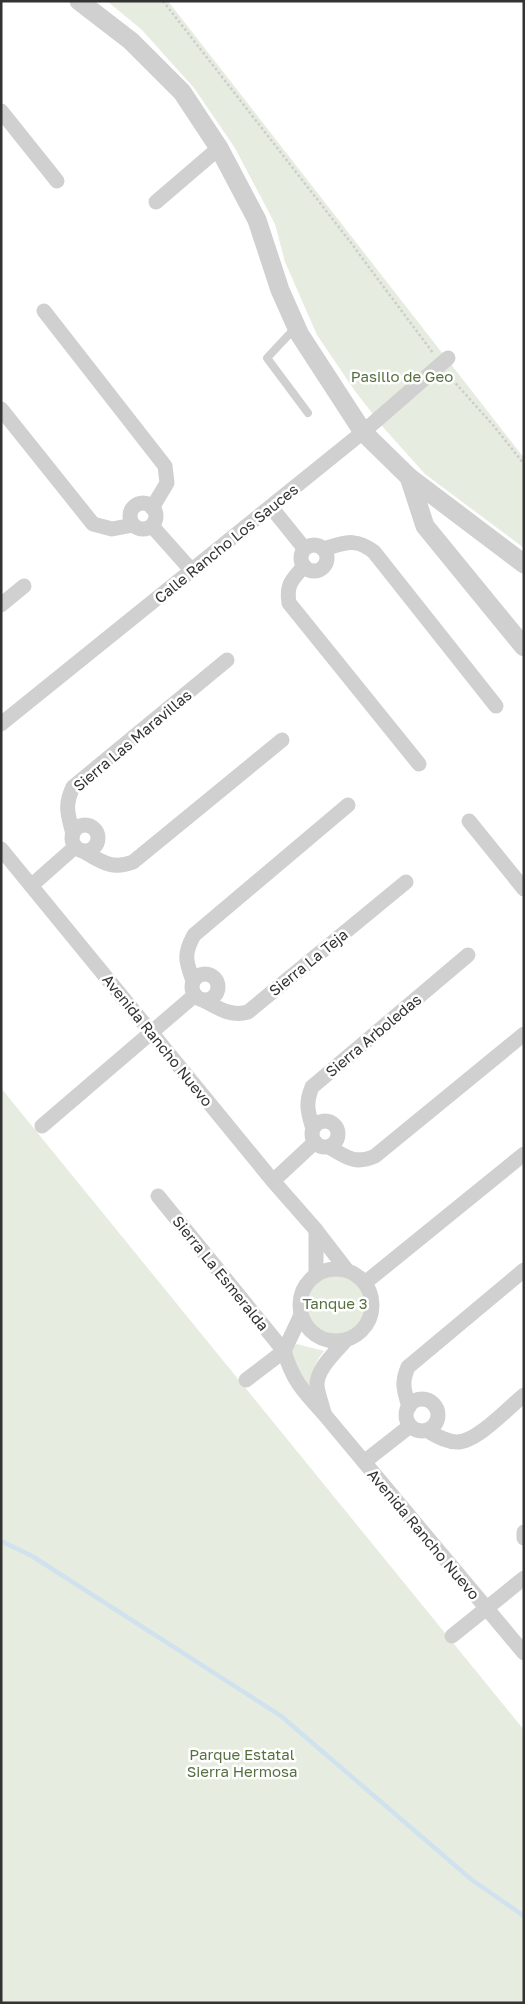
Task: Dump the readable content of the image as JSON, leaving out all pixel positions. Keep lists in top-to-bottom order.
{
  "streets": {
    "street": [
      "Calle Rancho Los Sauces",
      "Sierra Las Maravillas",
      "Sierra La Teja",
      "Sierra Arboledas",
      "Avenida Rancho Nuevo",
      "Sierra La Esmeralda"
    ]
  },
  "crossings": [
    ["Avenida Rancho Nuevo", "Sierra La Esmeralda"]
  ],
  "parks": ["Pasillo de Geo", "Tanque 3", "Parque Estatal Sierra Hermosa"]
}
